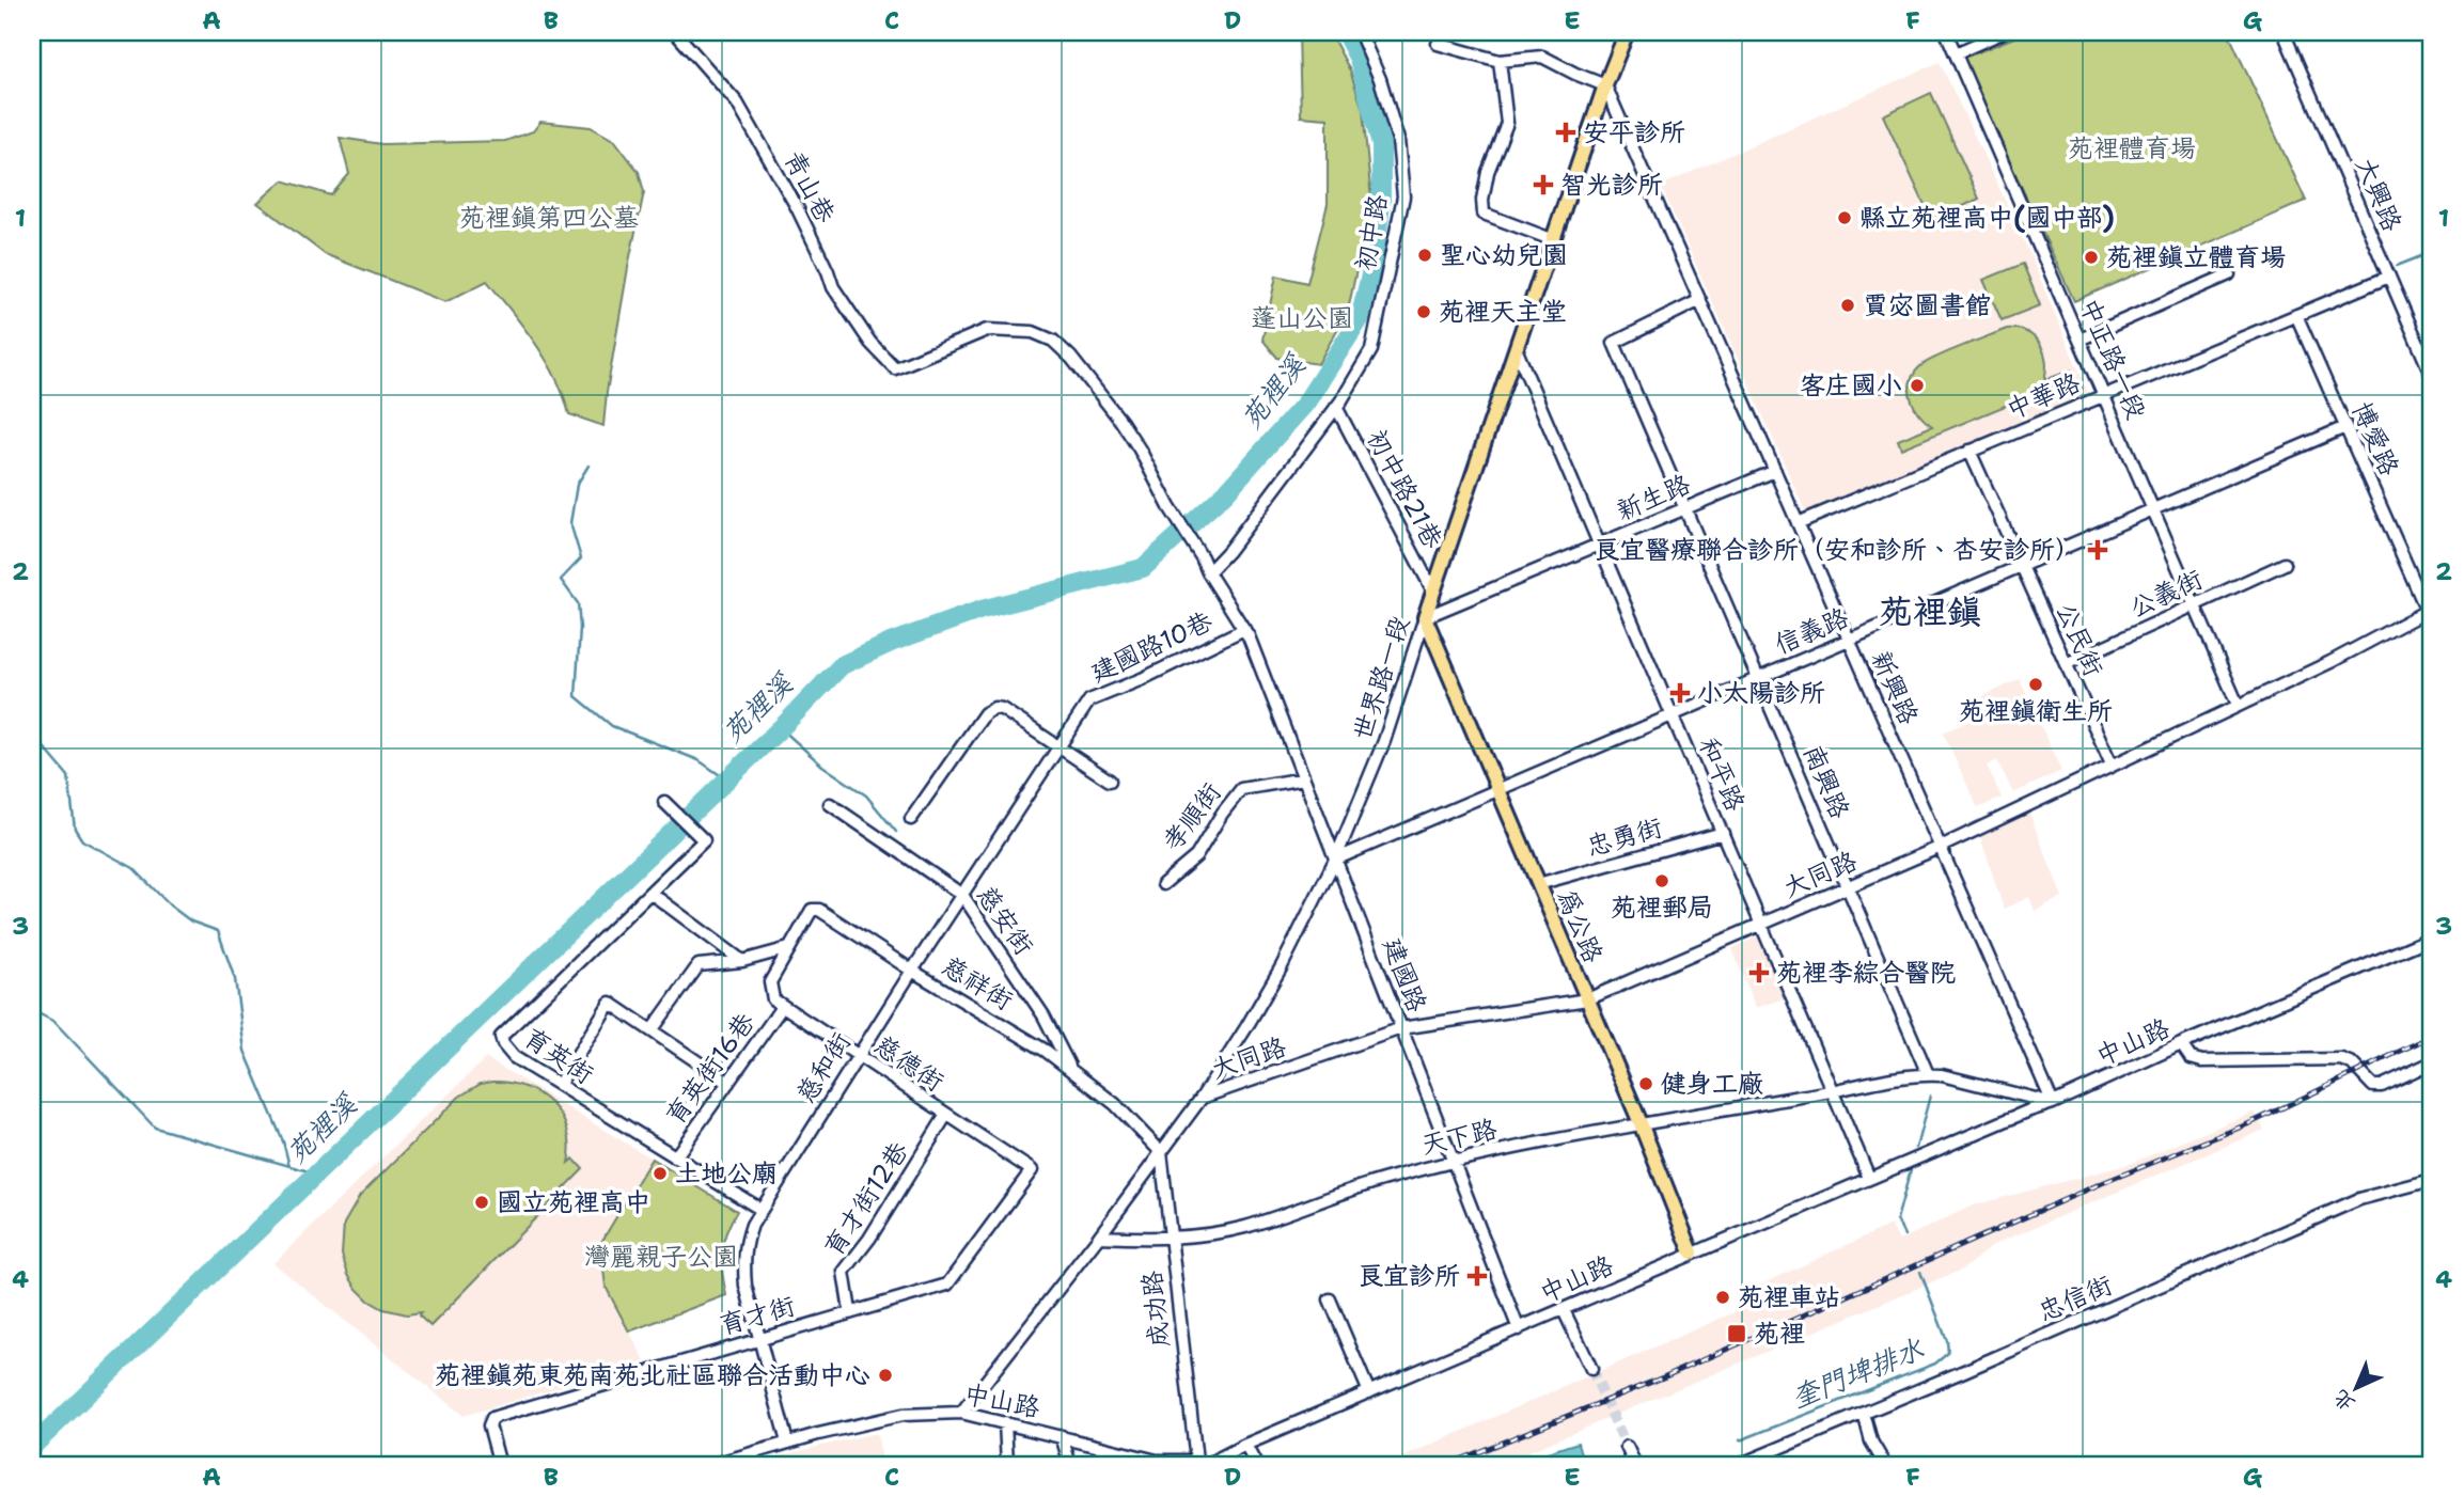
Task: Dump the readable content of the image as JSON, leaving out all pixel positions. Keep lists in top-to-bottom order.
{
  "streets": {
    "main road": ["世界路一段", "為公路"],
    "street": [
      "青山巷",
      "大興路",
      "初中路",
      "中正路一段",
      "中華路",
      "博愛路",
      "初中路21巷",
      "新生路",
      "公義街",
      "信義路",
      "公民街",
      "建國路10巷",
      "新興路",
      "和平路",
      "南興路",
      "孝順街",
      "忠勇街",
      "大同路",
      "慈安街",
      "建國路",
      "慈祥街",
      "中山路",
      "育英街",
      "慈德街",
      "慈和街",
      "育英街16巷",
      "天下路",
      "育才街12巷",
      "忠信街",
      "成功路",
      "育才街"
    ]
  },
  "crossings": [
    ["青山巷", "建國路"],
    ["大興路", "中華路"],
    ["初中路", "初中路21巷"],
    ["初中路", "建國路"],
    ["中正路一段", "中華路"],
    ["中正路一段", "公義街"],
    ["中正路一段", "信義路"],
    ["中正路一段", "大同路"],
    ["中華路", "博愛路"],
    ["中華路", "公民街"],
    ["中華路", "新興路"],
    ["博愛路", "信義路"],
    ["博愛路", "大同路"],
    ["初中路21巷", "世界路一段"],
    ["新生路", "世界路一段"],
    ["新生路", "新興路"],
    ["新生路", "和平路"],
    ["新生路", "南興路"],
    ["新生路", "為公路"],
    ["公義街", "公民街"],
    ["信義路", "公民街"],
    ["信義路", "世界路一段"],
    ["信義路", "新興路"],
    ["信義路", "和平路"],
    ["信義路", "南興路"],
    ["信義路", "為公路"],
    ["信義路", "建國路"],
    ["公民街", "大同路"],
    ["建國路10巷", "建國路"],
    ["建國路10巷", "慈和街"],
    ["世界路一段", "新興路"],
    ["世界路一段", "和平路"],
    ["世界路一段", "大同路"],
    ["世界路一段", "為公路"],
    ["世界路一段", "建國路"],
    ["世界路一段", "慈祥街"],
    ["世界路一段", "天下路"],
    ["世界路一段", "成功路"],
    ["新興路", "南興路"],
    ["新興路", "大同路"],
    ["新興路", "中山路"],
    ["新興路", "天下路"],
    ["和平路", "忠勇街"],
    ["和平路", "大同路"],
    ["和平路", "中山路"],
    ["和平路", "天下路"],
    ["南興路", "大同路"],
    ["南興路", "天下路"],
    ["孝順街", "建國路"],
    ["忠勇街", "為公路"],
    ["大同路", "為公路"],
    ["大同路", "建國路"],
    ["慈安街", "慈祥街"],
    ["慈安街", "慈和街"],
    ["為公路", "中山路"],
    ["為公路", "天下路"],
    ["建國路", "中山路"],
    ["建國路", "天下路"],
    ["慈祥街", "慈和街"],
    ["慈祥街", "成功路"],
    ["中山路", "慈和街"],
    ["中山路", "天下路"],
    ["中山路", "成功路"],
    ["育英街", "慈和街"],
    ["育英街", "育英街16巷"],
    ["慈德街", "慈和街"],
    ["慈德街", "育英街16巷"],
    ["慈德街", "育才街12巷"],
    ["慈德街", "育才街"],
    ["慈和街", "育才街"],
    ["天下路", "成功路"],
    ["育才街12巷", "育才街"]
  ],
  "districts": ["苑裡鎮"],
  "water": ["苑裡溪", "奎門埤排水"],
  "parks": [
    "苑裡體育場",
    "苑裡鎮第四公墓",
    "蓬山公園",
    "灣麗親子公園"
  ],
  "places": {
    "health": [
      "安平診所",
      "智光診所",
      "良宜醫療聯合診所（安和診所、杏安診所）",
      "小太陽診所",
      "苑裡李綜合醫院",
      "良宜診所"
    ],
    "other": [
      "縣立苑裡高中(國中部)",
      "聖心幼兒園",
      "苑裡鎮立體育場",
      "賈宓圖書館",
      "苑裡天主堂",
      "客庄國小",
      "苑裡鎮衛生所",
      "苑裡郵局",
      "健身工廠",
      "土地公廟",
      "國立苑裡高中",
      "苑裡車站",
      "苑裡鎮苑東苑南苑北社區聯合活動中心"
    ],
    "transit": ["苑裡"]
  },
  "north": "bottom left",
  "grid": {
    "columns": [
      "A",
      "B",
      "C",
      "D",
      "E",
      "F",
      "G"
    ],
    "rows": [
      "1",
      "2",
      "3",
      "4"
    ]
  }
}
